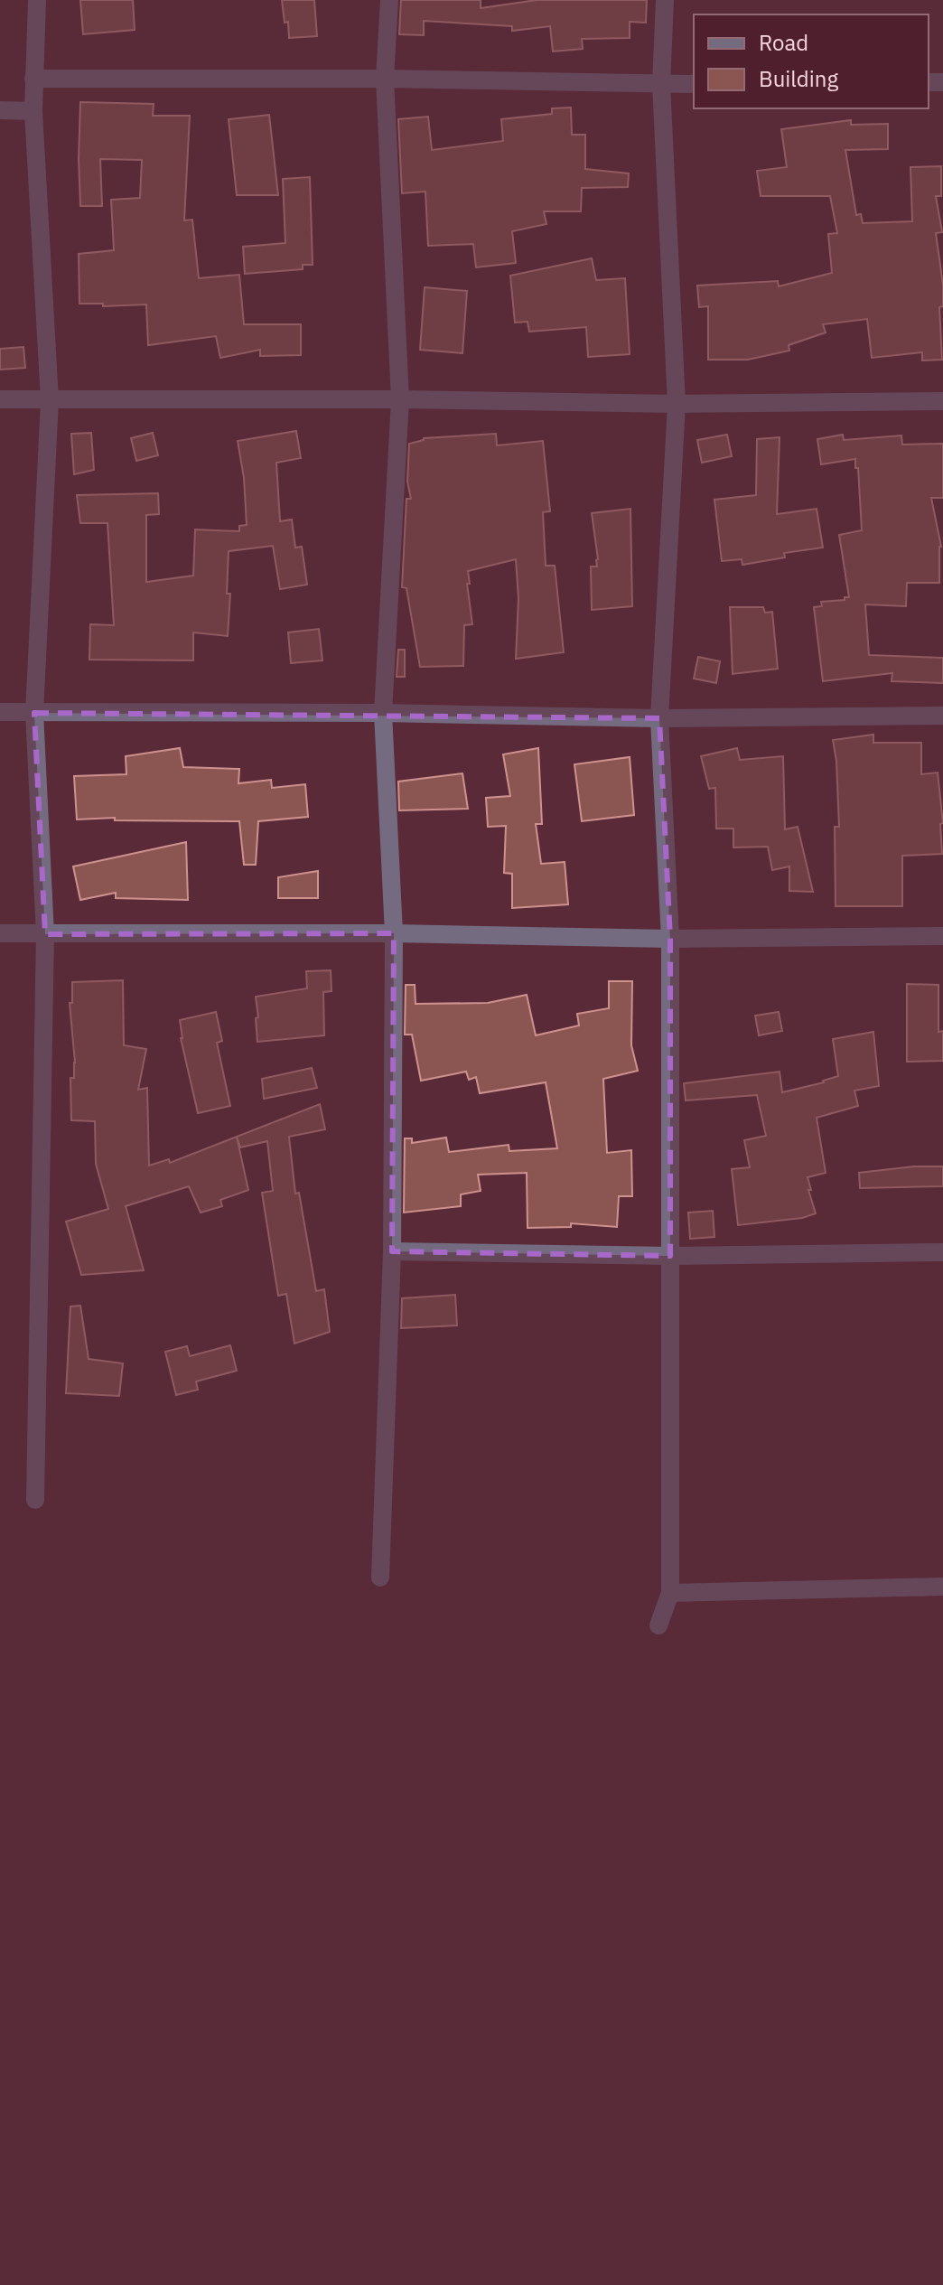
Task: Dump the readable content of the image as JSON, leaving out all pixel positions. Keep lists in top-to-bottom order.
{
  "legend": ["Road", "Building"]
}
